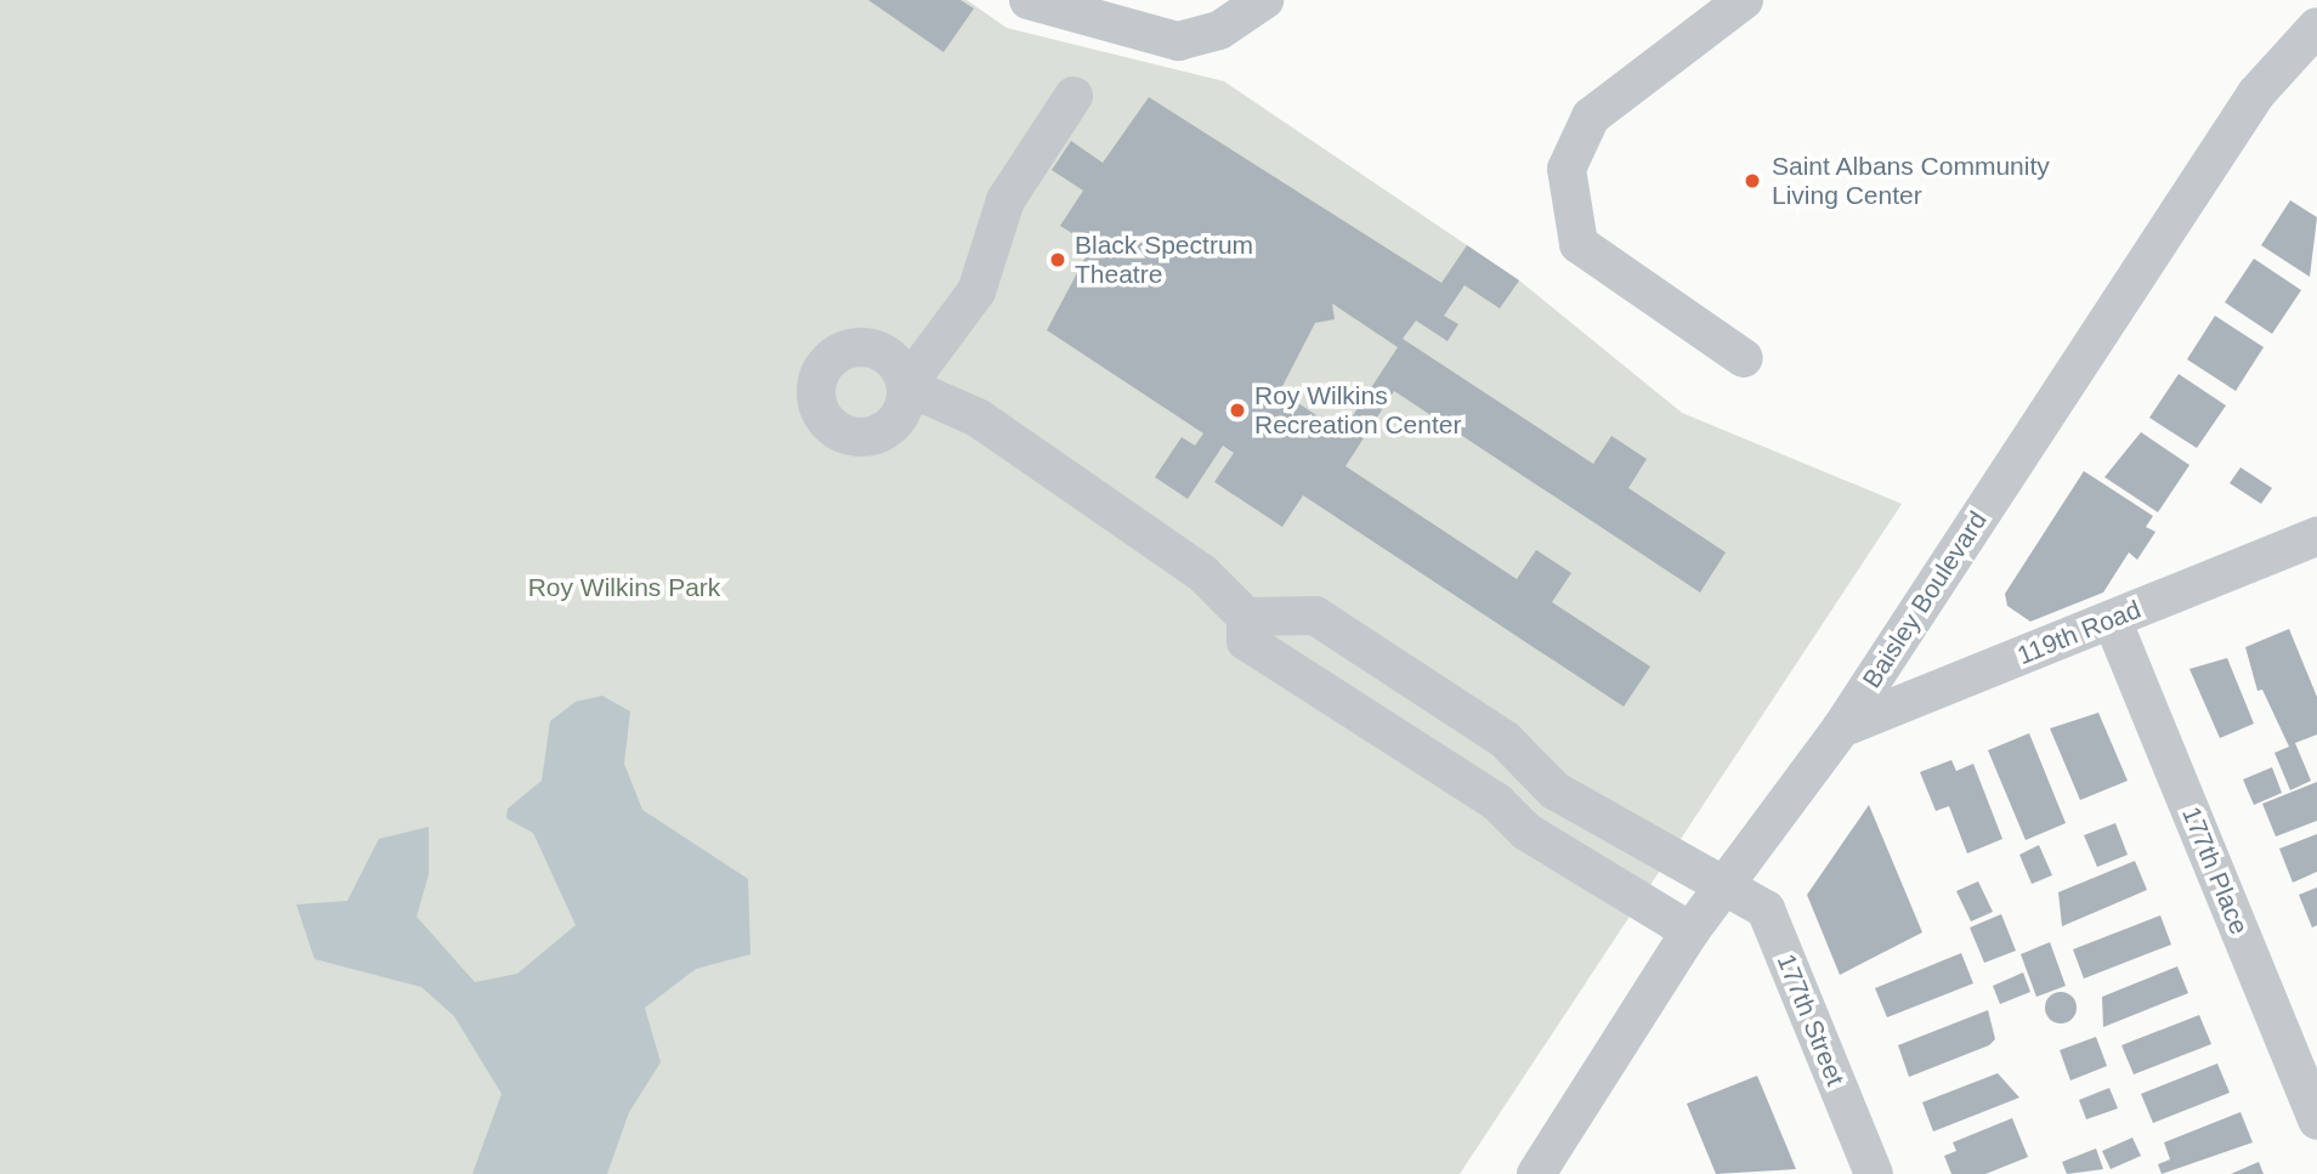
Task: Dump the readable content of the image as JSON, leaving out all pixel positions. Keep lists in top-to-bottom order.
{
  "streets": {
    "street": [
      "Baisley Boulevard",
      "119th Road",
      "177th Place",
      "177th Street"
    ]
  },
  "crossings": [
    ["Baisley Boulevard", "119th Road"],
    ["Baisley Boulevard", "177th Street"],
    ["119th Road", "177th Place"]
  ],
  "parks": ["Roy Wilkins Park"],
  "places": ["Saint Albans Community Living Center", "Black Spectrum Theatre", "Roy Wilkins Recreation Center"]
}
